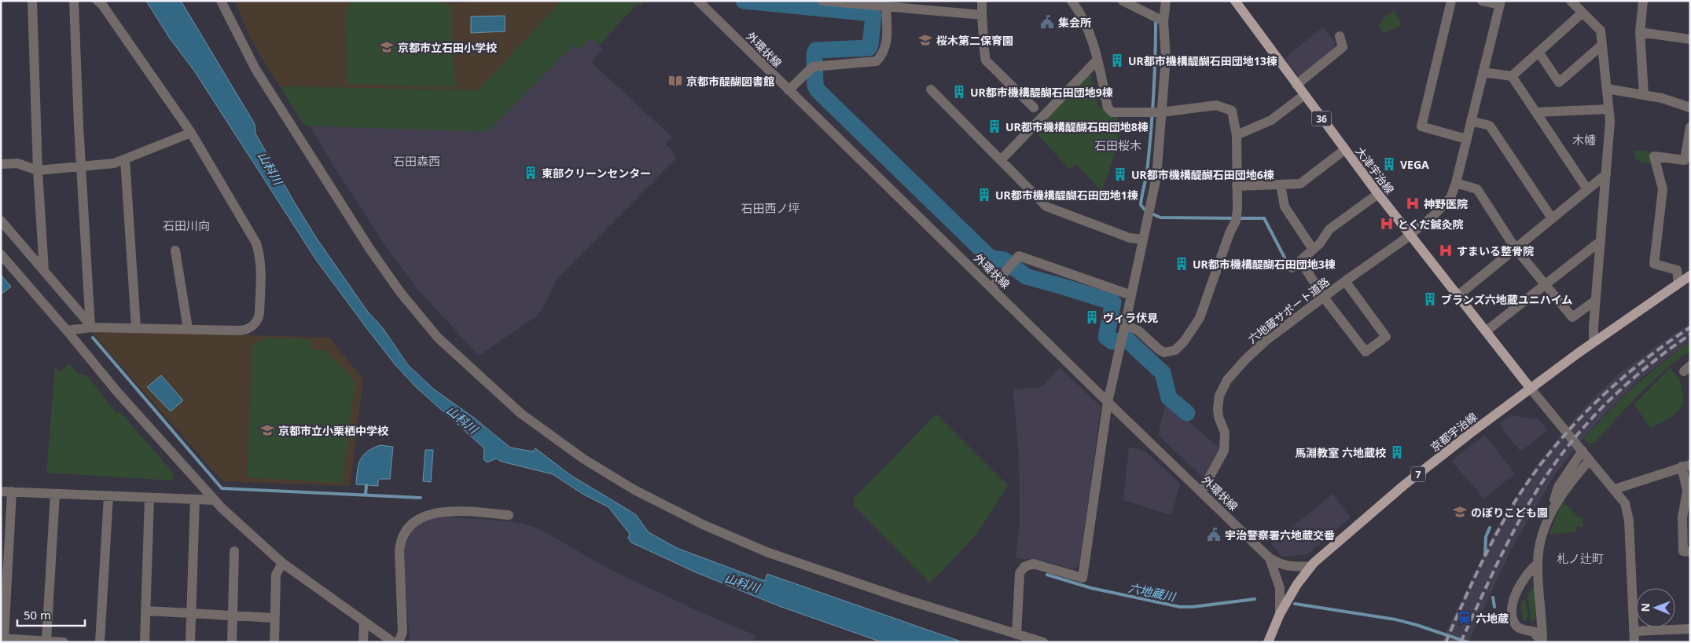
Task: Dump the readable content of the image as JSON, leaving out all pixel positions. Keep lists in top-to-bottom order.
{
  "streets": {
    "main road": [
      "36",
      "大津宇治線",
      "京都宇治線",
      "7"
    ],
    "street": ["外環状線", "六地蔵サポート道路"]
  },
  "crossings": [
    ["外環状線", "六地蔵サポート道路"],
    ["外環状線", "京都宇治線"],
    ["大津宇治線", "六地蔵サポート道路"],
    ["大津宇治線", "京都宇治線"]
  ],
  "districts": [
    "木幡",
    "石田桜木",
    "石田森西",
    "石田西ノ坪",
    "石田川向",
    "札ノ辻町"
  ],
  "water": ["山科川", "六地蔵川"],
  "places": {
    "public building": ["集会所", "宇治警察署六地蔵交番"],
    "school or university": [
      "桜木第二保育園",
      "京都市立石田小学校",
      "京都市立小栗栖中学校",
      "のぼりこども園"
    ],
    "building": [
      "UR都市機構醍醐石田団地13棟",
      "UR都市機構醍醐石田団地9棟",
      "UR都市機構醍醐石田団地8棟",
      "VEGA",
      "東部クリーンセンター",
      "UR都市機構醍醐石田団地6棟",
      "UR都市機構醍醐石田団地1棟",
      "UR都市機構醍醐石田団地3棟",
      "ブランズ六地蔵ユニハイム",
      "ヴィラ伏見",
      "馬淵教室 六地蔵校"
    ],
    "library": ["京都市醍醐図書館"],
    "hospital": ["神野医院", "とくだ鍼灸院", "すまいる整骨院"],
    "station": ["六地蔵"]
  },
  "scale_bar": "50 m",
  "north": "left"
}
